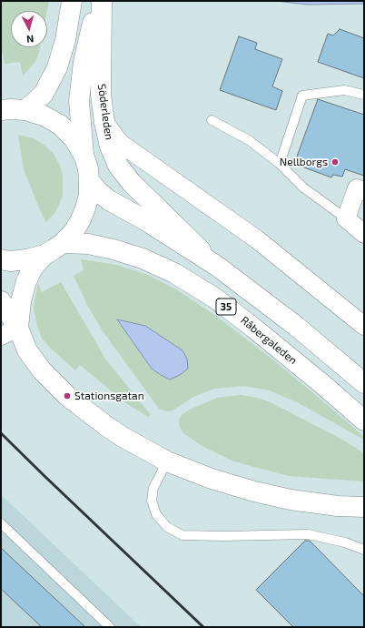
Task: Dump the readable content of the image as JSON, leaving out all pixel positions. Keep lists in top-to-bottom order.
{
  "streets": {
    "main road": ["Söderleden", "35", "Råbergaleden"]
  },
  "crossings": [
    ["Söderleden", "35"]
  ],
  "places": ["Nellborgs", "Stationsgatan"],
  "north": "bottom"
}
